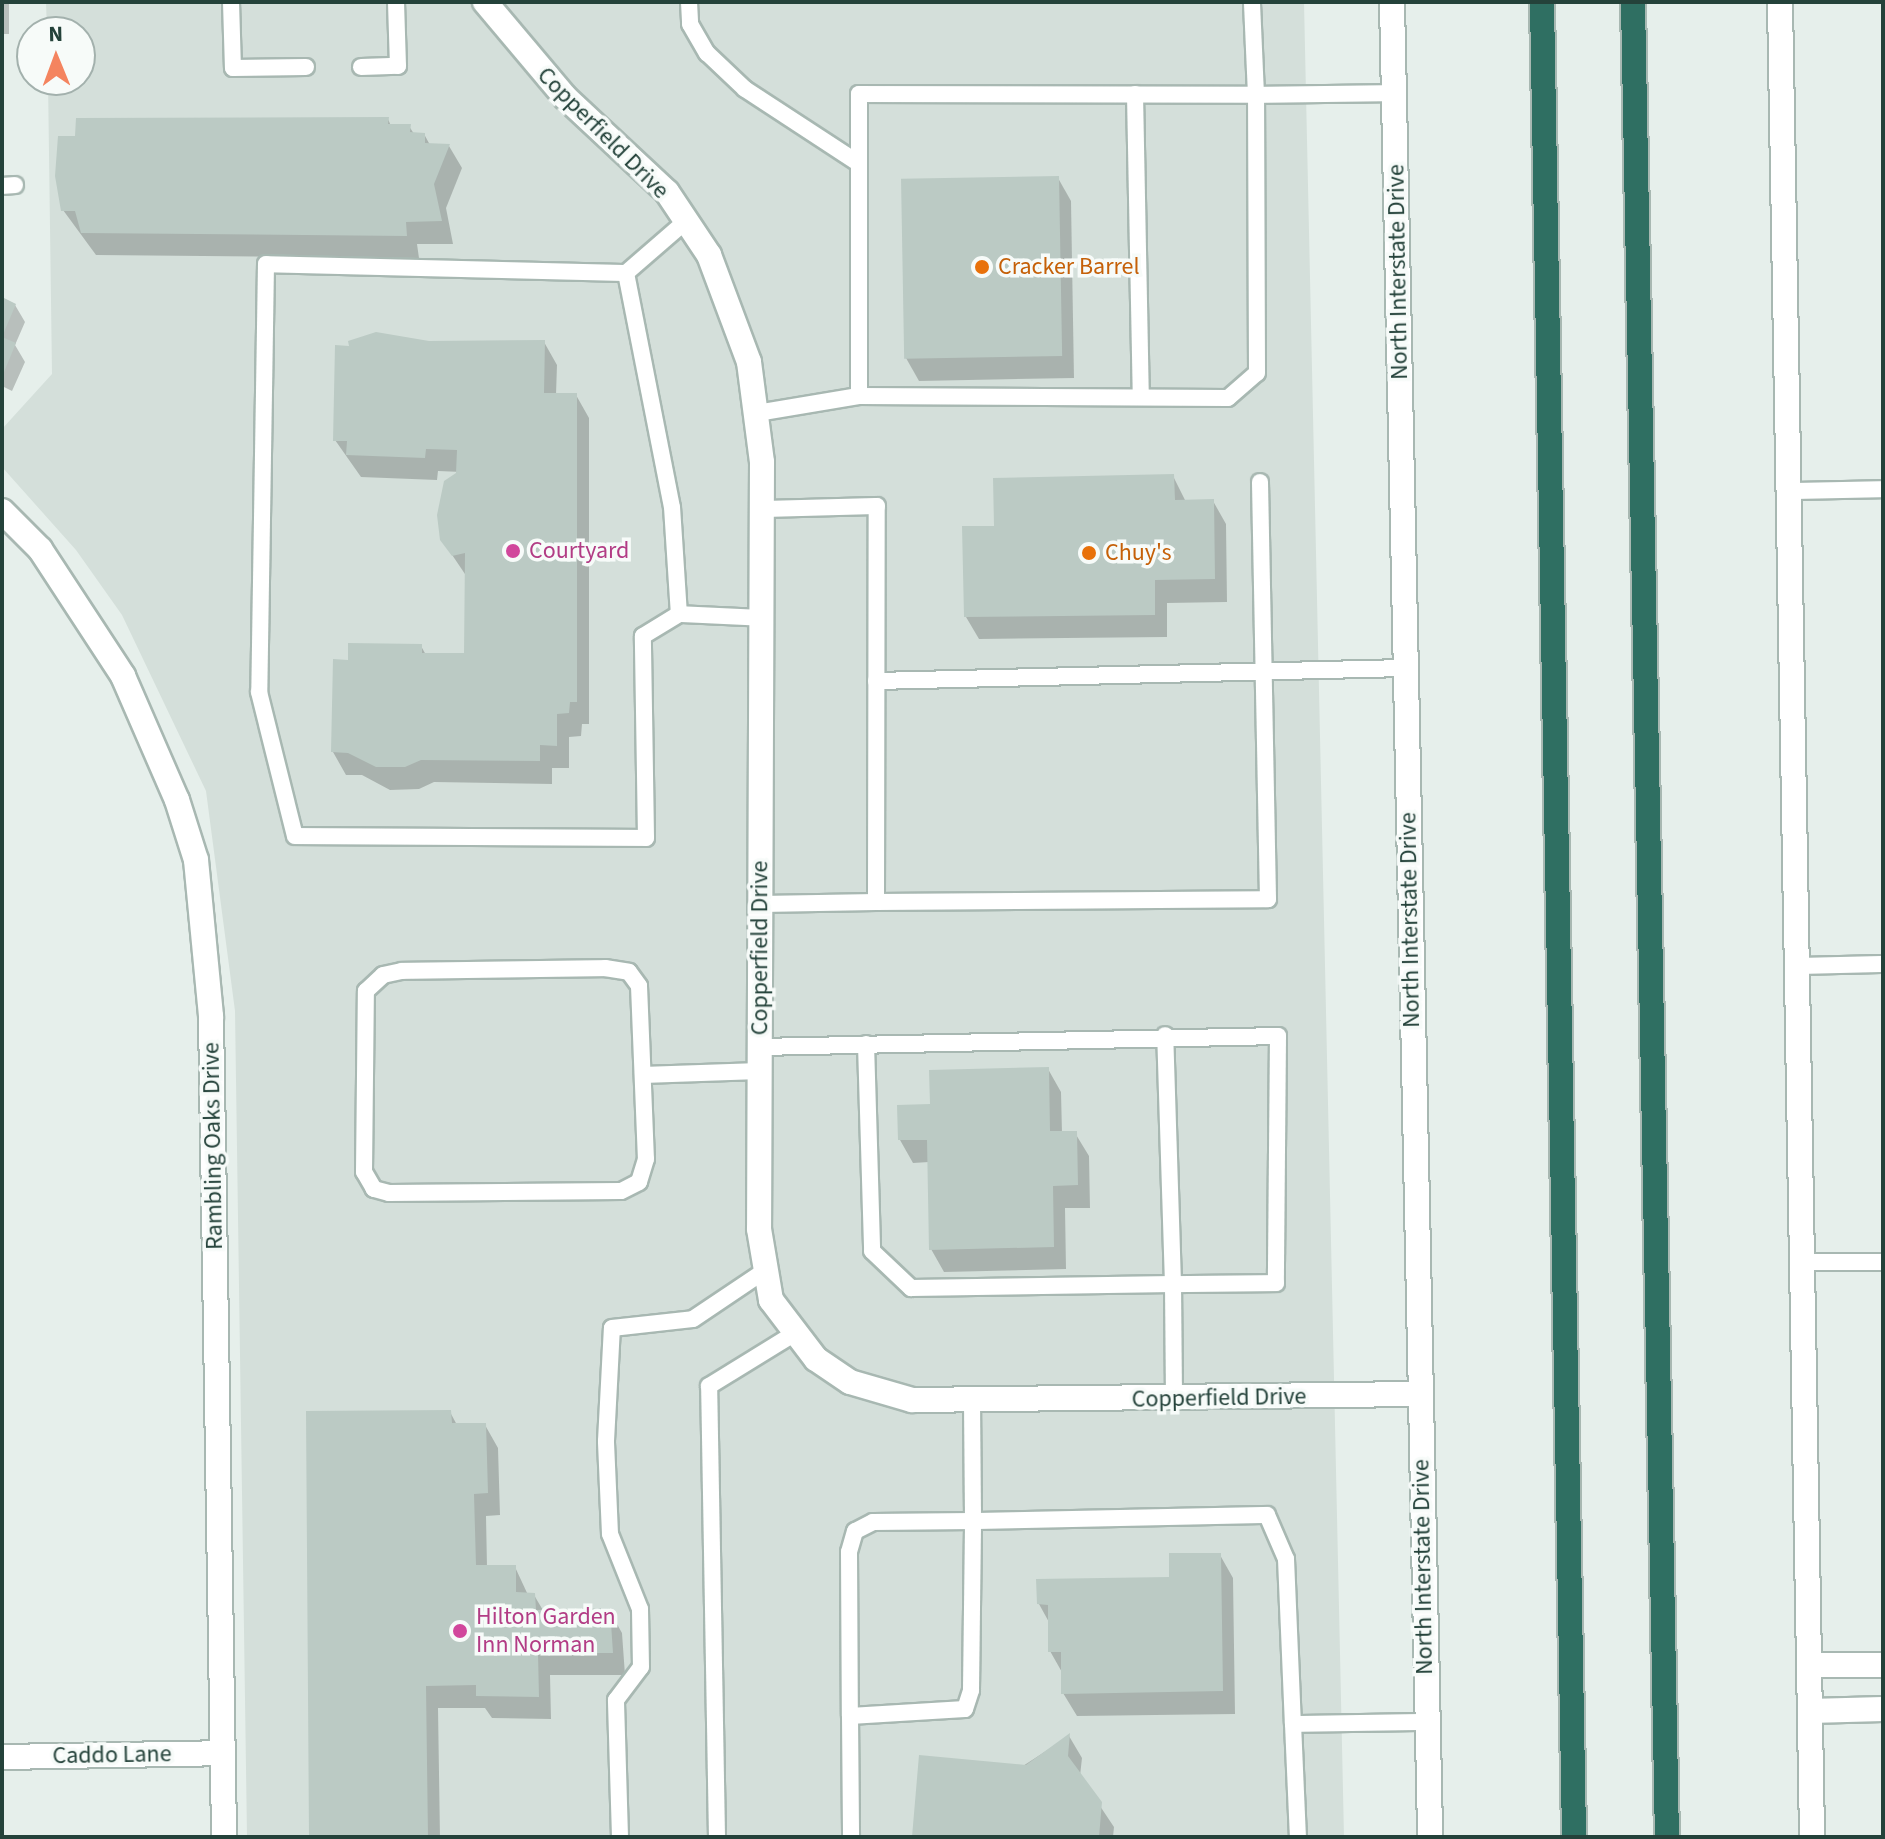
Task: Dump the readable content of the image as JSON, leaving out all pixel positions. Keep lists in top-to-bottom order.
{
  "streets": {
    "street": [
      "Copperfield Drive",
      "North Interstate Drive",
      "Rambling Oaks Drive",
      "Caddo Lane"
    ]
  },
  "crossings": [
    ["Copperfield Drive", "North Interstate Drive"],
    ["Rambling Oaks Drive", "Caddo Lane"]
  ],
  "places": [
    "Cracker Barrel",
    "Courtyard",
    "Chuy's",
    "Hilton Garden Inn Norman"
  ],
  "north": "top"
}
